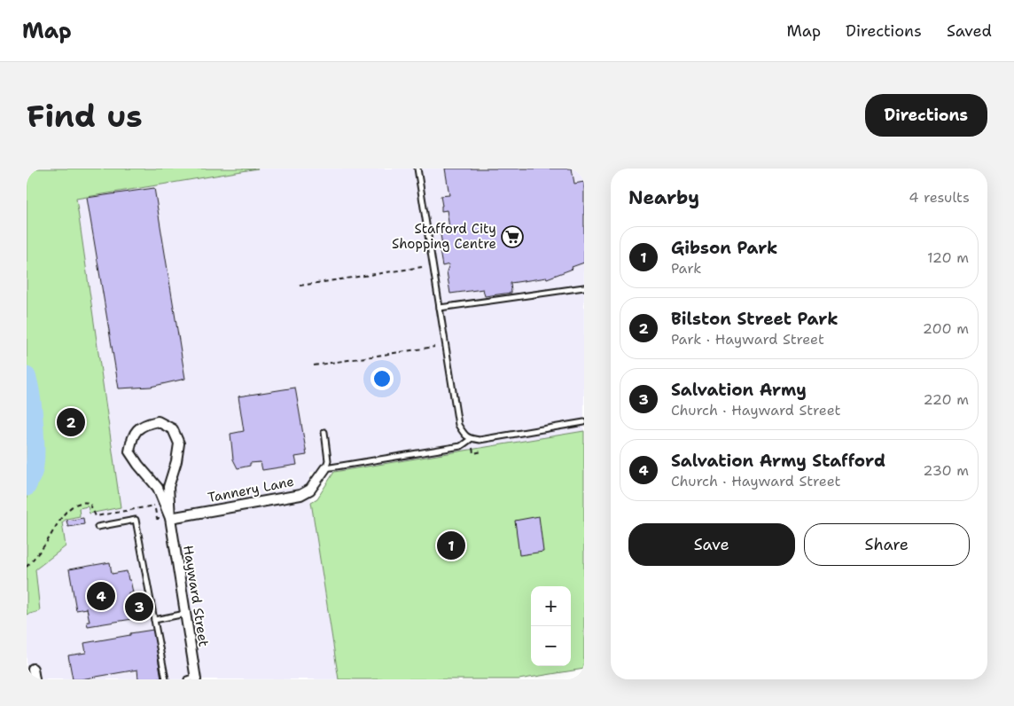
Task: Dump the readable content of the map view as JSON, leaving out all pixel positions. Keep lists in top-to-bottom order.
{
  "streets": {
    "street": ["Tannery Lane", "Hayward Street"]
  },
  "crossings": [
    ["Tannery Lane", "Hayward Street"]
  ],
  "places": {
    "supermarket": ["Stafford City Shopping Centre"]
  },
  "page": {
    "header": "Map",
    "nav": ["Map", "Directions", "Saved"],
    "buttons": [
      "Directions",
      ["Save", "Share"]
    ],
    "title": "Find us",
    "heading": ["Nearby", "4 results"],
    "list": [
      {
        "mark": "1",
        "name": "Gibson Park",
        "note": "Park",
        "value": "120 m"
      },
      {
        "mark": "2",
        "name": "Bilston Street Park",
        "note": "Park · Hayward Street",
        "value": "200 m"
      },
      {
        "mark": "3",
        "name": "Salvation Army",
        "note": "Church · Hayward Street",
        "value": "220 m"
      },
      {
        "mark": "4",
        "name": "Salvation Army Stafford",
        "note": "Church · Hayward Street",
        "value": "230 m"
      }
    ],
    "pins": [
      "2",
      "1",
      "4",
      "3"
    ],
    "map_buttons": ["+", "−"]
  }
}
